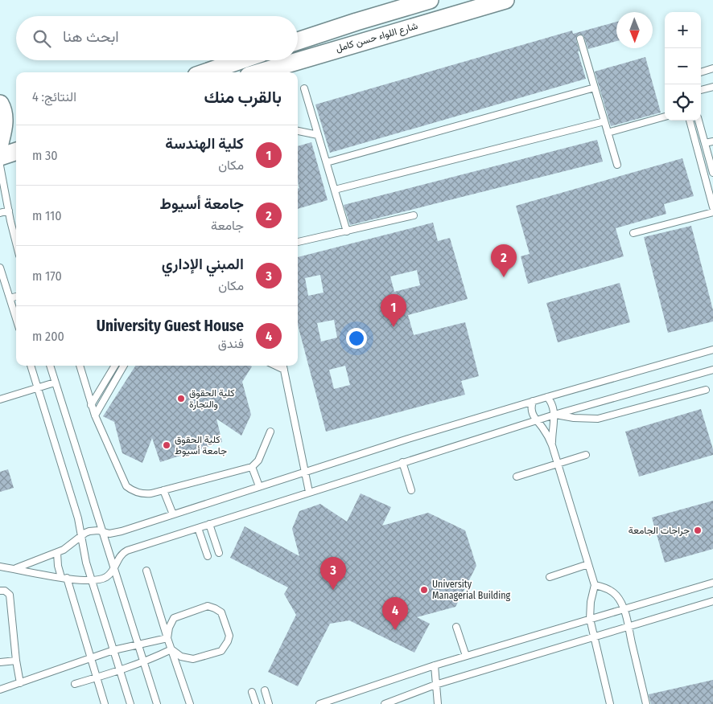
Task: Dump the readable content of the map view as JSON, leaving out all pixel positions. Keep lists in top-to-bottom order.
{
  "streets": {
    "main road": ["شارع اللواء حسن كامل"]
  },
  "places": [
    "كلية الحقوق والتجارة",
    "كلية الحقوق جامعة أسيوط",
    "جراجات الجامعة",
    "University Managerial Building"
  ],
  "north": "bottom",
  "page": {
    "map_buttons": ["+", "−"],
    "search": "ابحث هنا",
    "heading": ["بالقرب منك", "النتائج: 4"],
    "list": [
      {
        "mark": "1",
        "name": "كلية الهندسة",
        "note": "مكان",
        "value": "30 m"
      },
      {
        "mark": "2",
        "name": "جامعة أسيوط",
        "note": "جامعة",
        "value": "110 m"
      },
      {
        "mark": "3",
        "name": "المبني الإداري",
        "note": "مكان",
        "value": "170 m"
      },
      {
        "mark": "4",
        "name": "University Guest House",
        "note": "فندق",
        "value": "200 m"
      }
    ],
    "pins": [
      "2",
      "1",
      "3",
      "4"
    ]
  }
}
